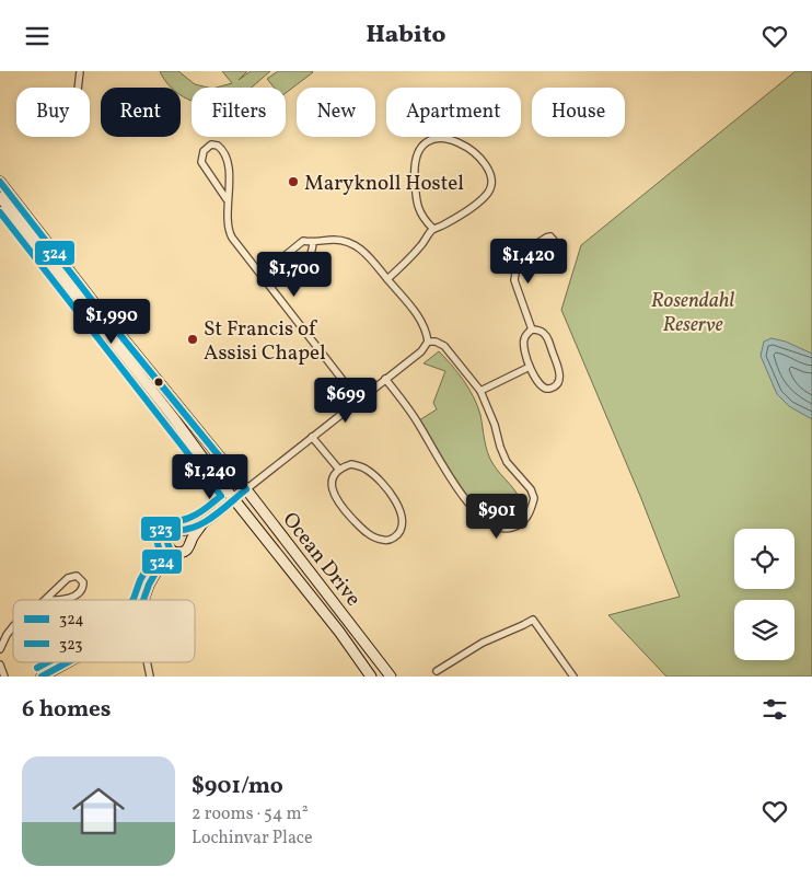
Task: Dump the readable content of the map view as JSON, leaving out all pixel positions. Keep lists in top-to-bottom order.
{
  "streets": {
    "main road": ["Ocean Drive"]
  },
  "parks": ["Rosendahl Reserve"],
  "places": ["Maryknoll Hostel", "St Francis of Assisi Chapel"],
  "lines": ["transit line 324", "transit line 323"],
  "legend": ["324", "323"],
  "page": {
    "header": "Habito",
    "chip": [
      "Buy",
      "Rent",
      "Filters",
      "New",
      "Apartment",
      "House"
    ],
    "price": [
      "$1,420",
      "$1,700",
      "$1,990",
      "$699",
      "$1,240",
      "$901"
    ],
    "heading": "6 homes",
    "list": [
      {
        "name": "$901/mo",
        "note": "2 rooms · 54 m² · Lochinvar Place"
      }
    ]
  }
}
